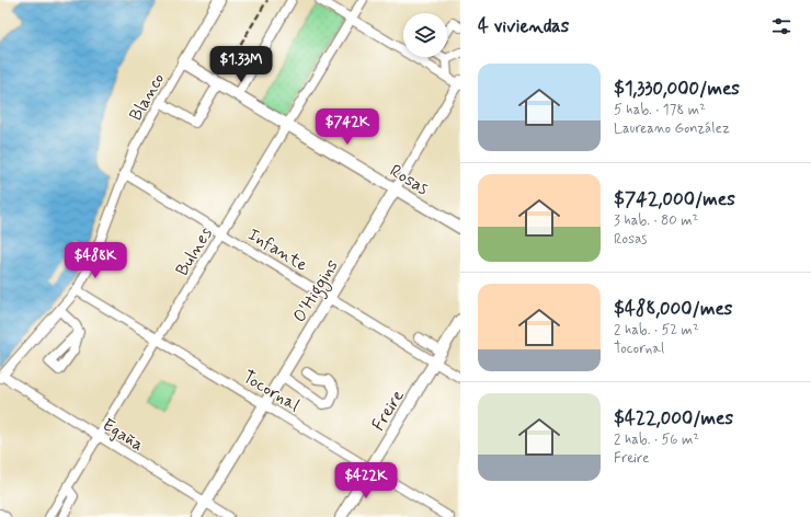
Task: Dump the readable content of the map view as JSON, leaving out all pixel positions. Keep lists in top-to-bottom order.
{
  "streets": {
    "main road": ["Rosas", "O'Higgins", "Freire"],
    "street": [
      "Blanco",
      "Infante",
      "Bulnes",
      "Tocornal",
      "Egaña"
    ]
  },
  "crossings": [
    ["Blanco", "Rosas"],
    ["Blanco", "Infante"],
    ["Blanco", "Tocornal"],
    ["Blanco", "Egaña"],
    ["Rosas", "Bulnes"],
    ["Rosas", "O'Higgins"],
    ["Infante", "Bulnes"],
    ["Infante", "O'Higgins"],
    ["Infante", "Freire"],
    ["Bulnes", "Tocornal"],
    ["Bulnes", "Egaña"],
    ["O'Higgins", "Tocornal"],
    ["O'Higgins", "Egaña"],
    ["Tocornal", "Freire"]
  ],
  "page": {
    "heading": "4 viviendas",
    "price": [
      "$1.33M",
      "$742K",
      "$488K",
      "$422K"
    ],
    "list": [
      {
        "name": "$1,330,000/mes",
        "note": "5 hab. · 178 m² · Laureano González"
      },
      {
        "name": "$742,000/mes",
        "note": "3 hab. · 80 m² · Rosas"
      },
      {
        "name": "$488,000/mes",
        "note": "2 hab. · 52 m² · Tocornal"
      },
      {
        "name": "$422,000/mes",
        "note": "2 hab. · 56 m² · Freire"
      }
    ]
  }
}
